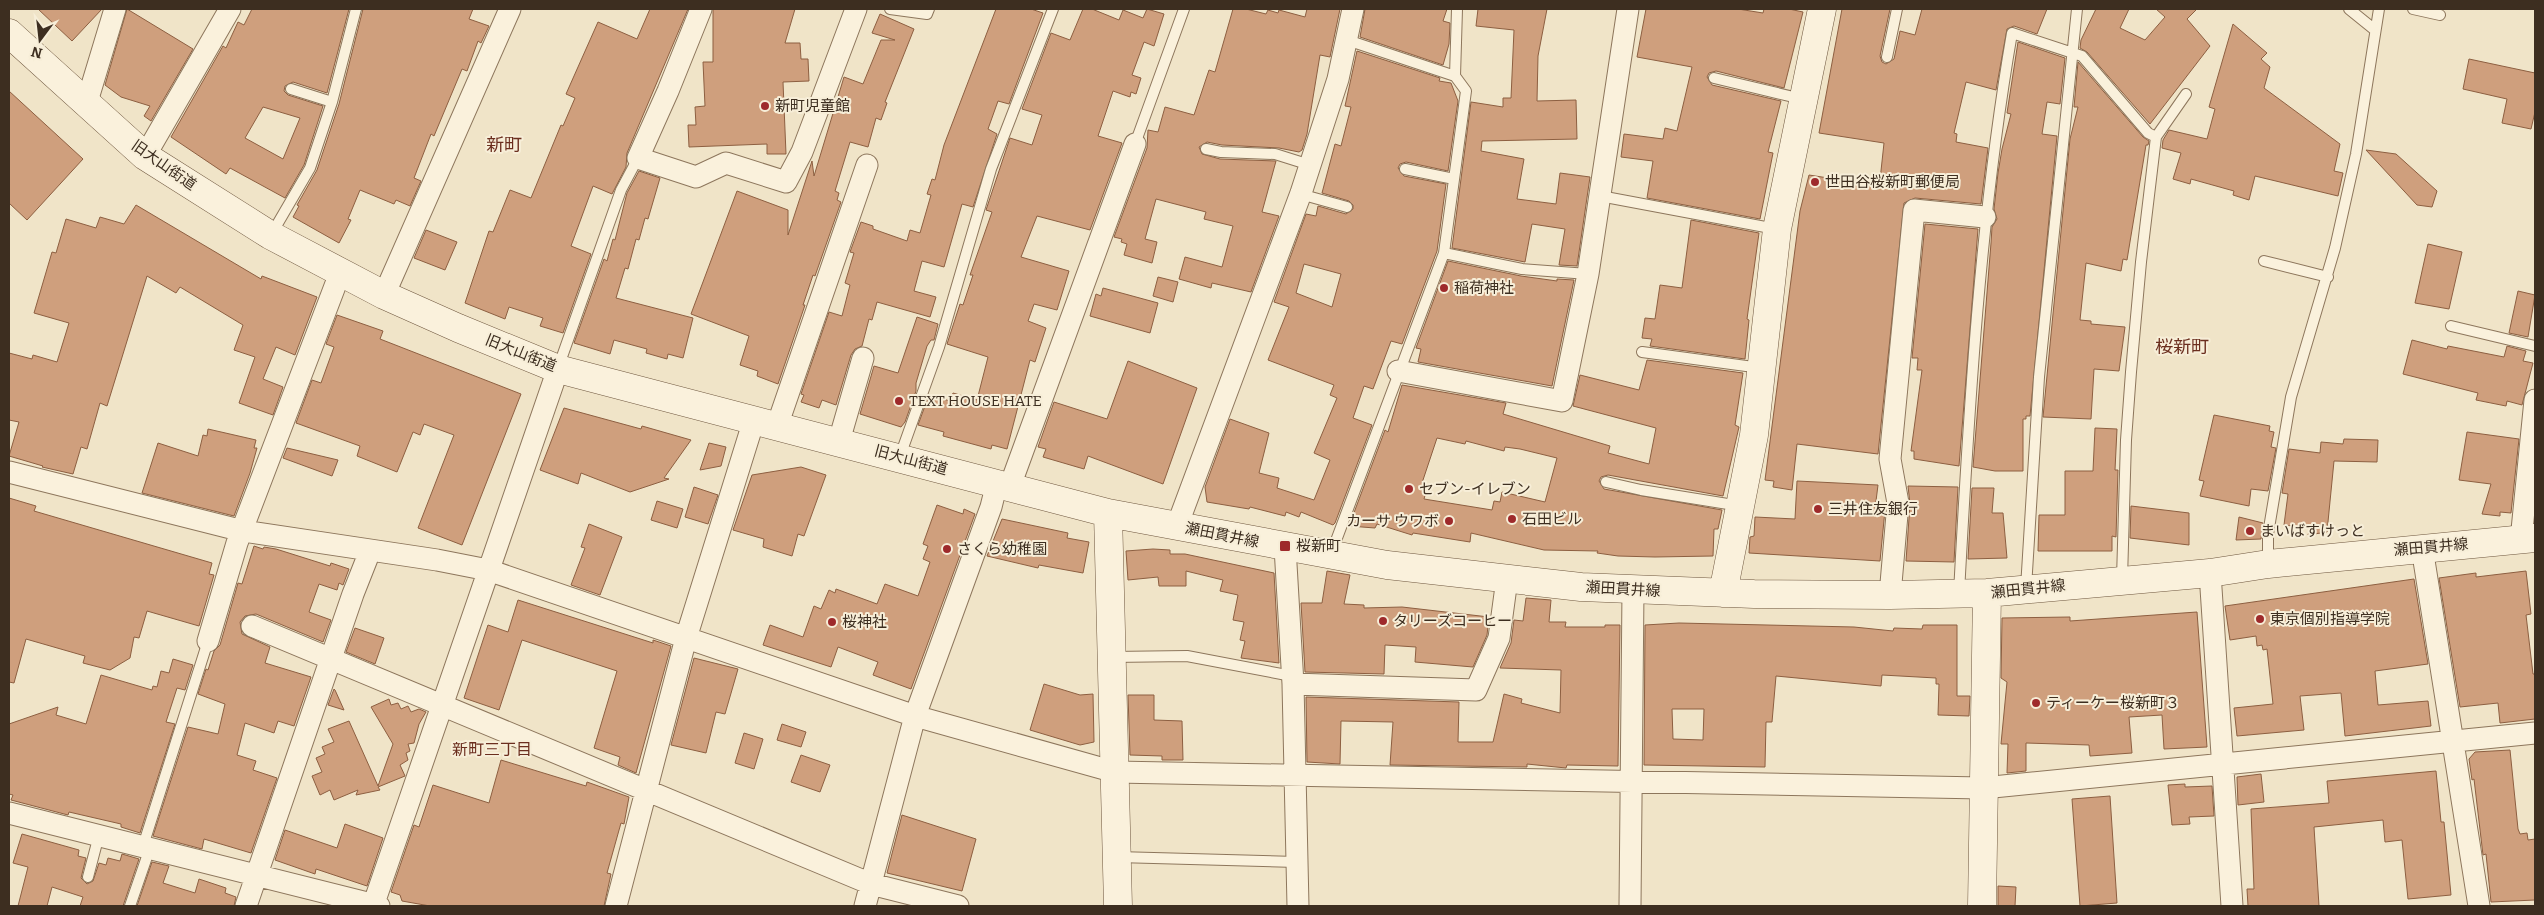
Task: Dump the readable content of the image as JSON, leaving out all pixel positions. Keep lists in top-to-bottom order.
{
  "streets": {
    "street": ["旧大山街道", "瀬田貫井線"]
  },
  "crossings": [
    ["旧大山街道", "瀬田貫井線"]
  ],
  "districts": ["新町", "桜新町", "新町三丁目"],
  "places": {
    "other": [
      "新町児童館",
      "世田谷桜新町郵便局",
      "稲荷神社",
      "TEXT HOUSE HATE",
      "セブン-イレブン",
      "三井住友銀行",
      "石田ビル",
      "カーサ ウワボ",
      "まいばすけっと",
      "さくら幼稚園",
      "東京個別指導学院",
      "タリーズコーヒー",
      "桜神社",
      "ティーケー桜新町３"
    ],
    "transit": ["桜新町"]
  },
  "north": "bottom"
}
